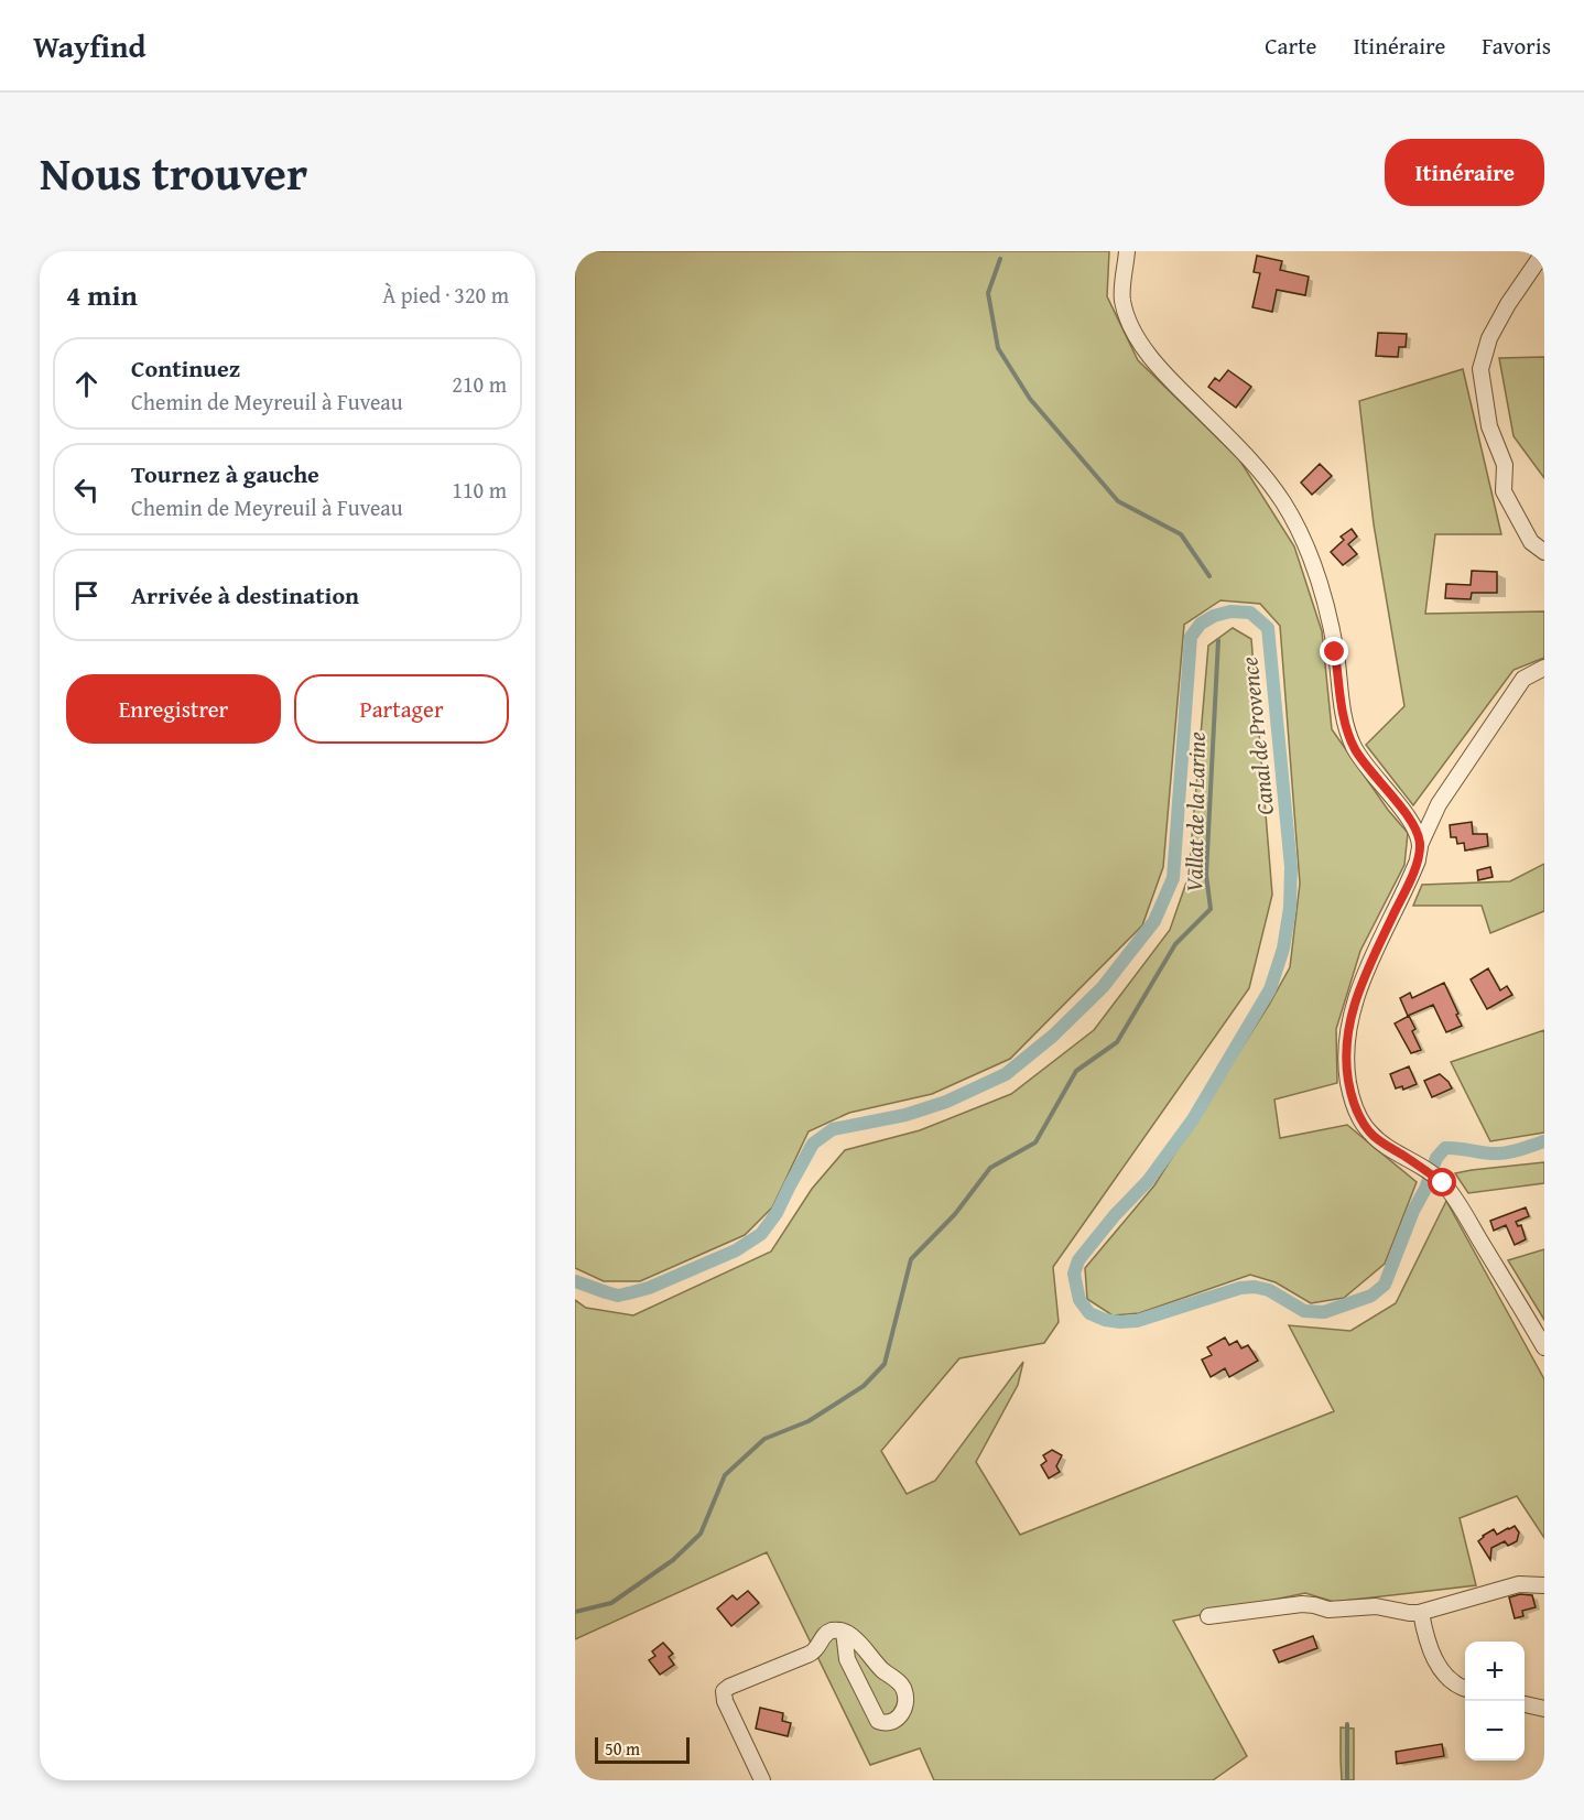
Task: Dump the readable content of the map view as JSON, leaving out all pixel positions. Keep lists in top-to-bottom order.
{
  "water": ["Canal de Provence", "Vallat de la Larine"],
  "scale_bar": "50 m",
  "page": {
    "header": "Wayfind",
    "nav": ["Carte", "Itinéraire", "Favoris"],
    "title": "Nous trouver",
    "buttons": [
      "Itinéraire",
      ["Enregistrer", "Partager"]
    ],
    "heading": ["4 min", "À pied · 320 m"],
    "list": [
      ["Continuez", "Chemin de Meyreuil à Fuveau", "210 m"],
      ["Tournez à gauche", "Chemin de Meyreuil à Fuveau", "110 m"],
      "Arrivée à destination"
    ],
    "map_buttons": ["+", "−"],
    "scale": "50 m"
  }
}
